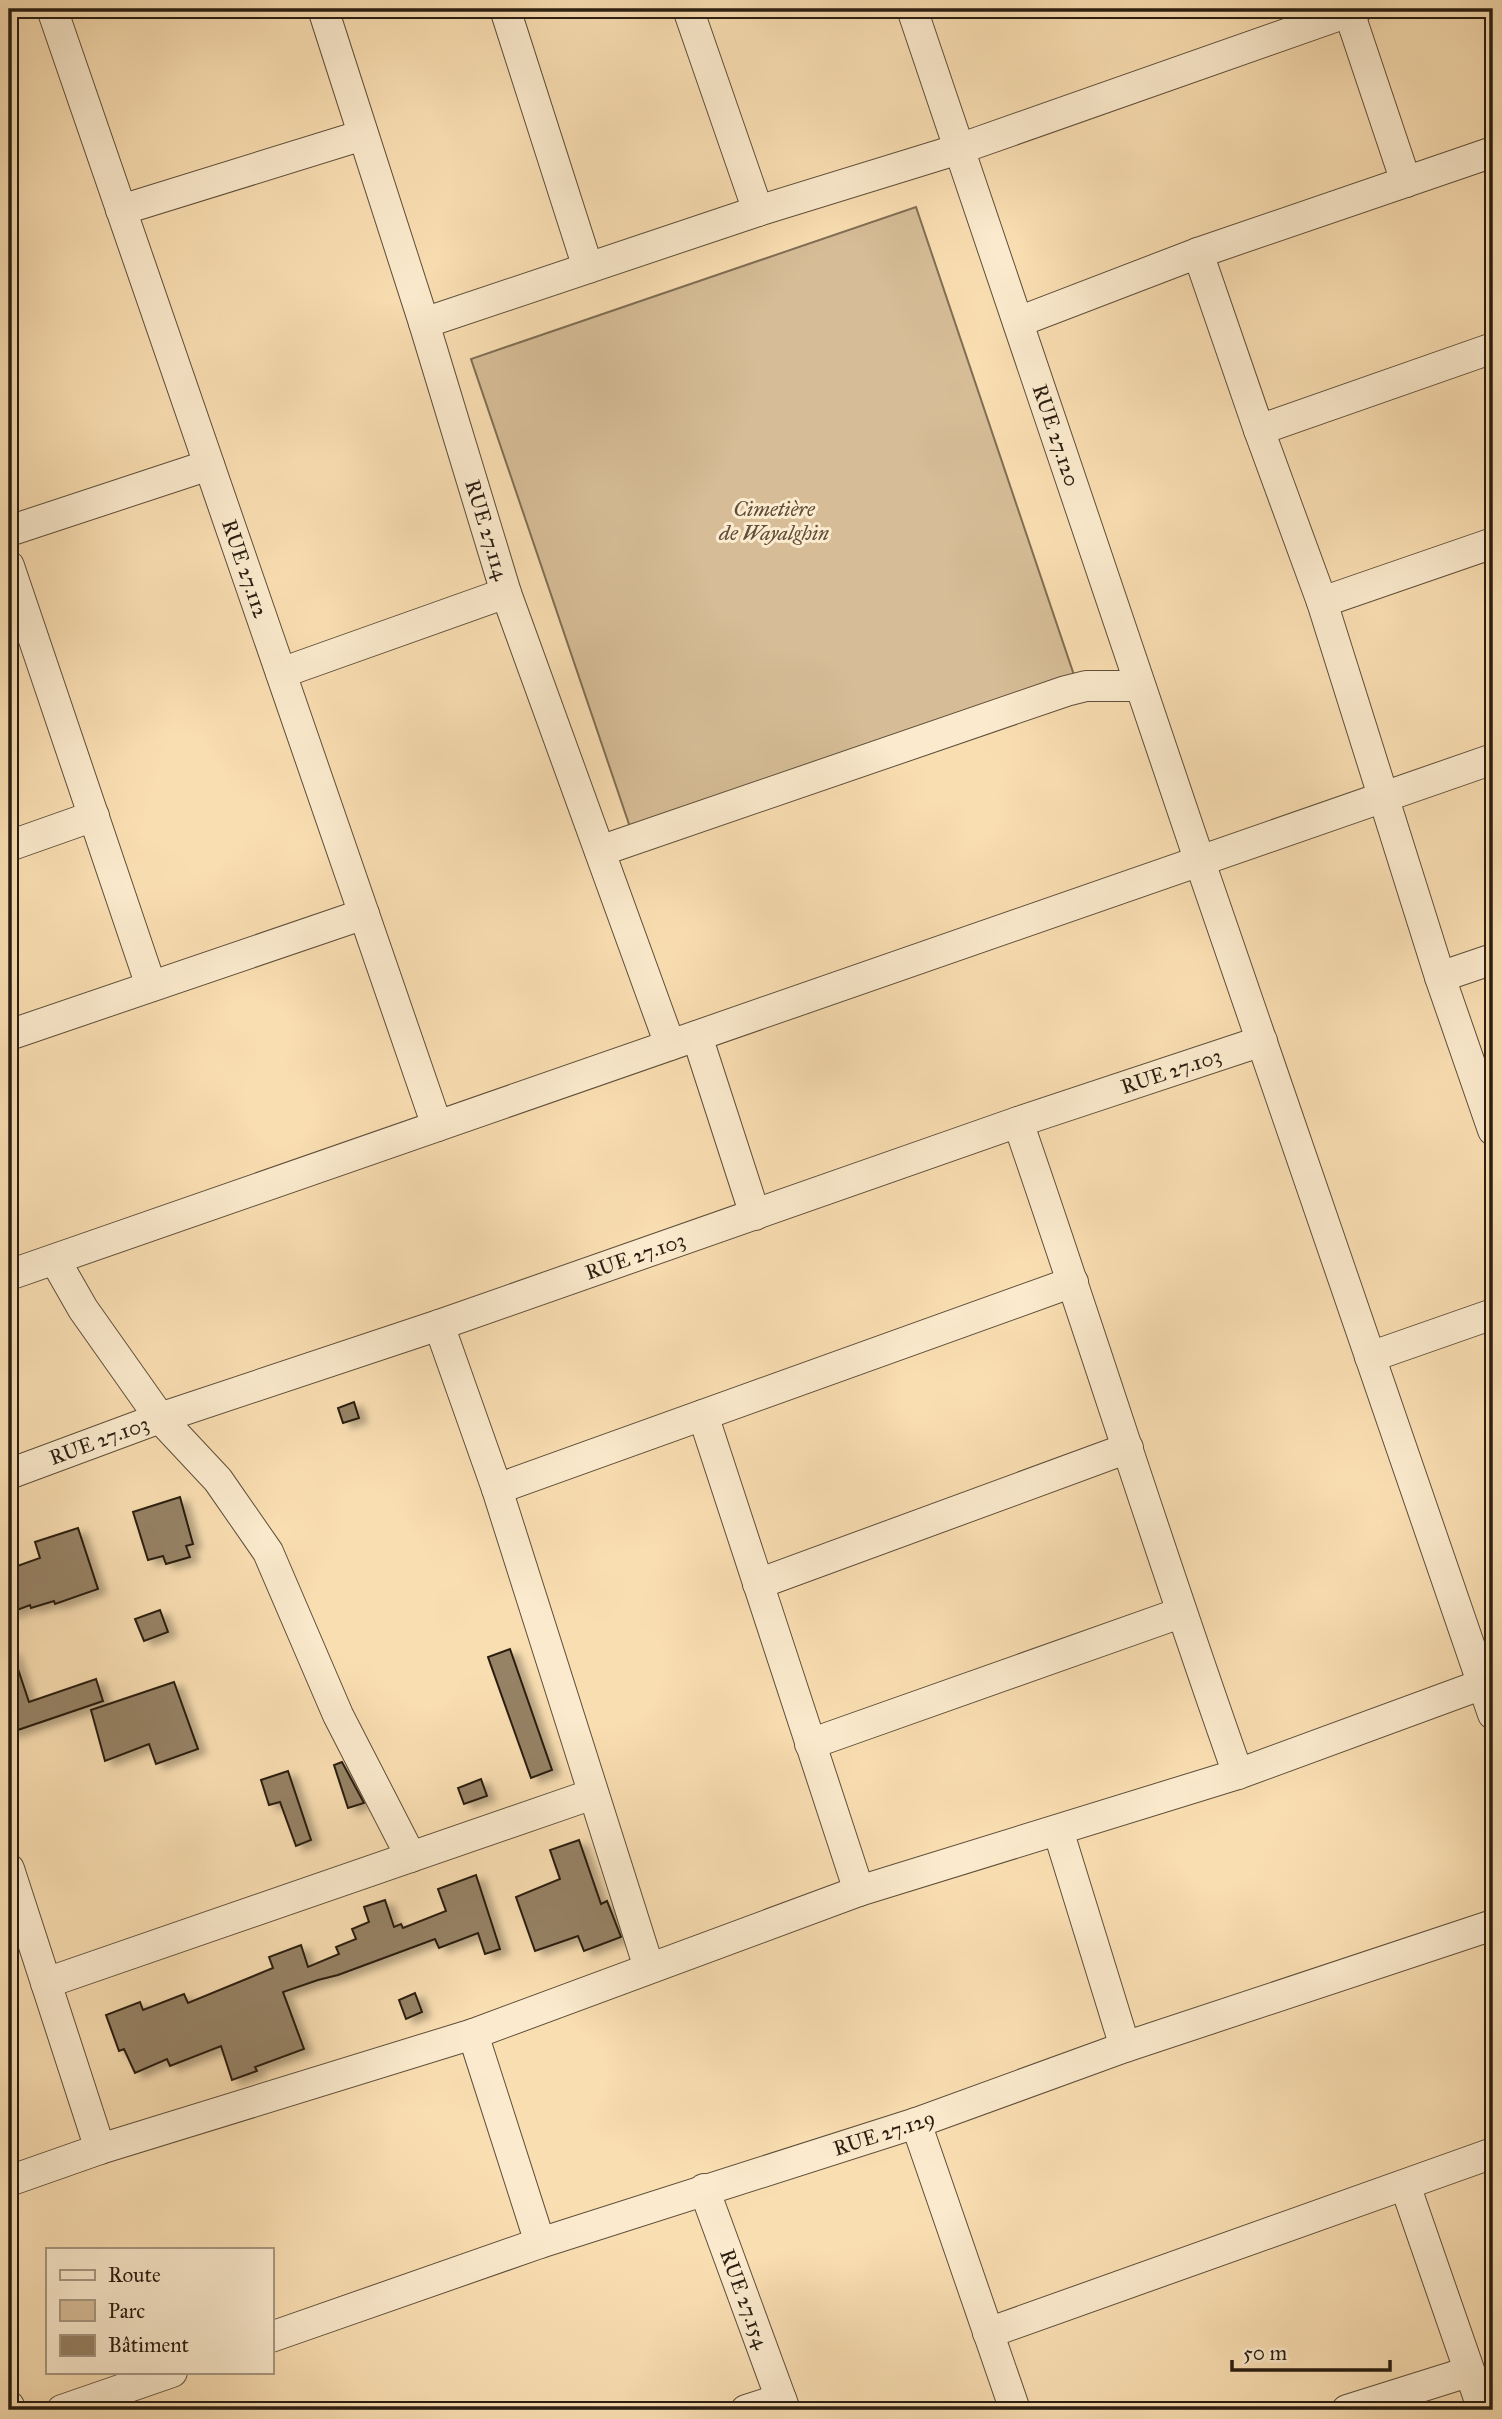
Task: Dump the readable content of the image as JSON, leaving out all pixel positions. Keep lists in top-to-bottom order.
{
  "streets": {
    "street": [
      "RUE 27.120",
      "RUE 27.114",
      "RUE 27.112",
      "RUE 27.103",
      "RUE 27.129",
      "RUE 27.154"
    ]
  },
  "crossings": [
    ["RUE 27.120", "RUE 27.103"],
    ["RUE 27.114", "RUE 27.103"],
    ["RUE 27.129", "RUE 27.154"]
  ],
  "parks": ["Cimetière de Wayalghin"],
  "legend": ["Route", "Parc", "Bâtiment"],
  "scale_bar": "50 m"
}
